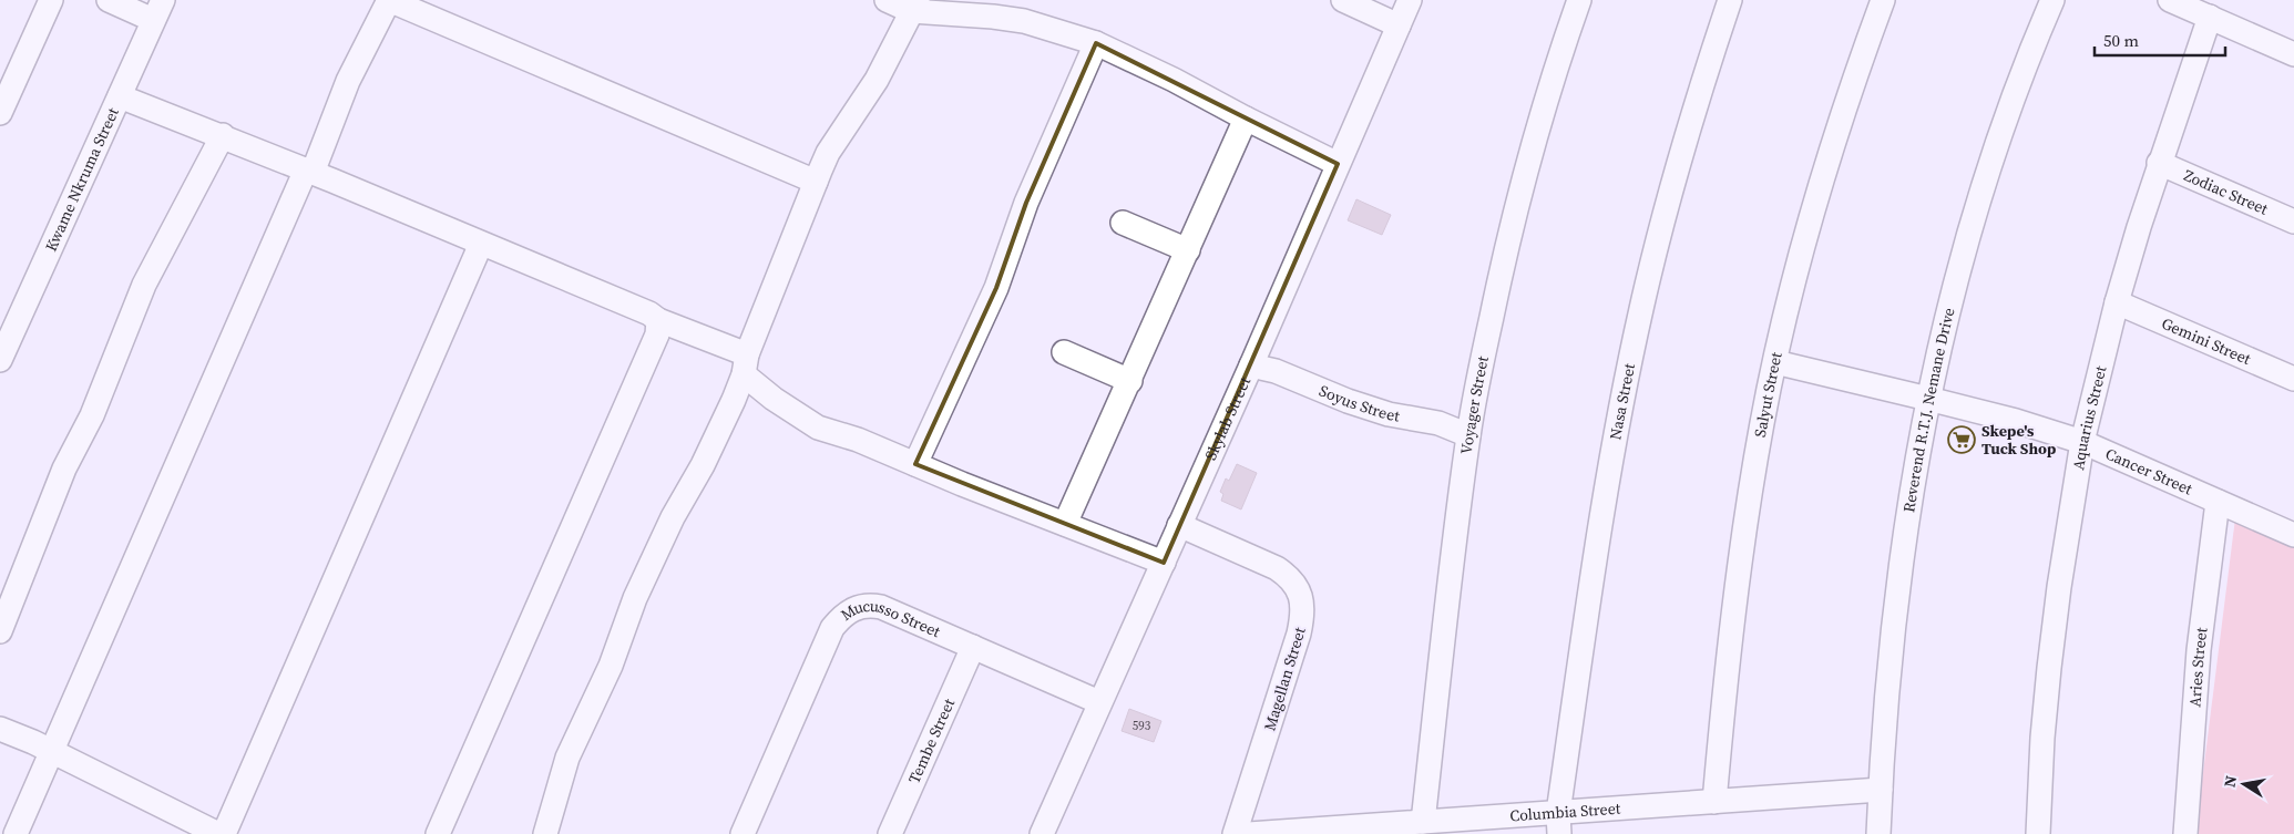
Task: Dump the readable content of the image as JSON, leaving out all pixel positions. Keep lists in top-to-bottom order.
{
  "streets": {
    "street": [
      "Kwame Nkruma Street",
      "Zodiac Street",
      "Gemini Street",
      "Salyut Street",
      "Soyus Street",
      "Nasa Street",
      "Voyager Street",
      "Reverend R.T.J. Nemane Drive",
      "Skylab Street",
      "Aquarius Street",
      "Cancer Street",
      "Mucusso Street",
      "Aries Street",
      "Magellan Street",
      "Tembe Street",
      "Columbia Street"
    ]
  },
  "crossings": [
    ["Zodiac Street", "Aquarius Street"],
    ["Gemini Street", "Aquarius Street"],
    ["Salyut Street", "Cancer Street"],
    ["Salyut Street", "Columbia Street"],
    ["Soyus Street", "Voyager Street"],
    ["Soyus Street", "Skylab Street"],
    ["Nasa Street", "Columbia Street"],
    ["Voyager Street", "Columbia Street"],
    ["Reverend R.T.J. Nemane Drive", "Cancer Street"],
    ["Reverend R.T.J. Nemane Drive", "Columbia Street"],
    ["Skylab Street", "Mucusso Street"],
    ["Skylab Street", "Magellan Street"],
    ["Aquarius Street", "Cancer Street"],
    ["Cancer Street", "Aries Street"],
    ["Mucusso Street", "Tembe Street"]
  ],
  "places": {
    "supermarket": ["Skepe's Tuck Shop"]
  },
  "house_numbers": ["593"],
  "scale_bar": "50 m",
  "north": "left"
}
